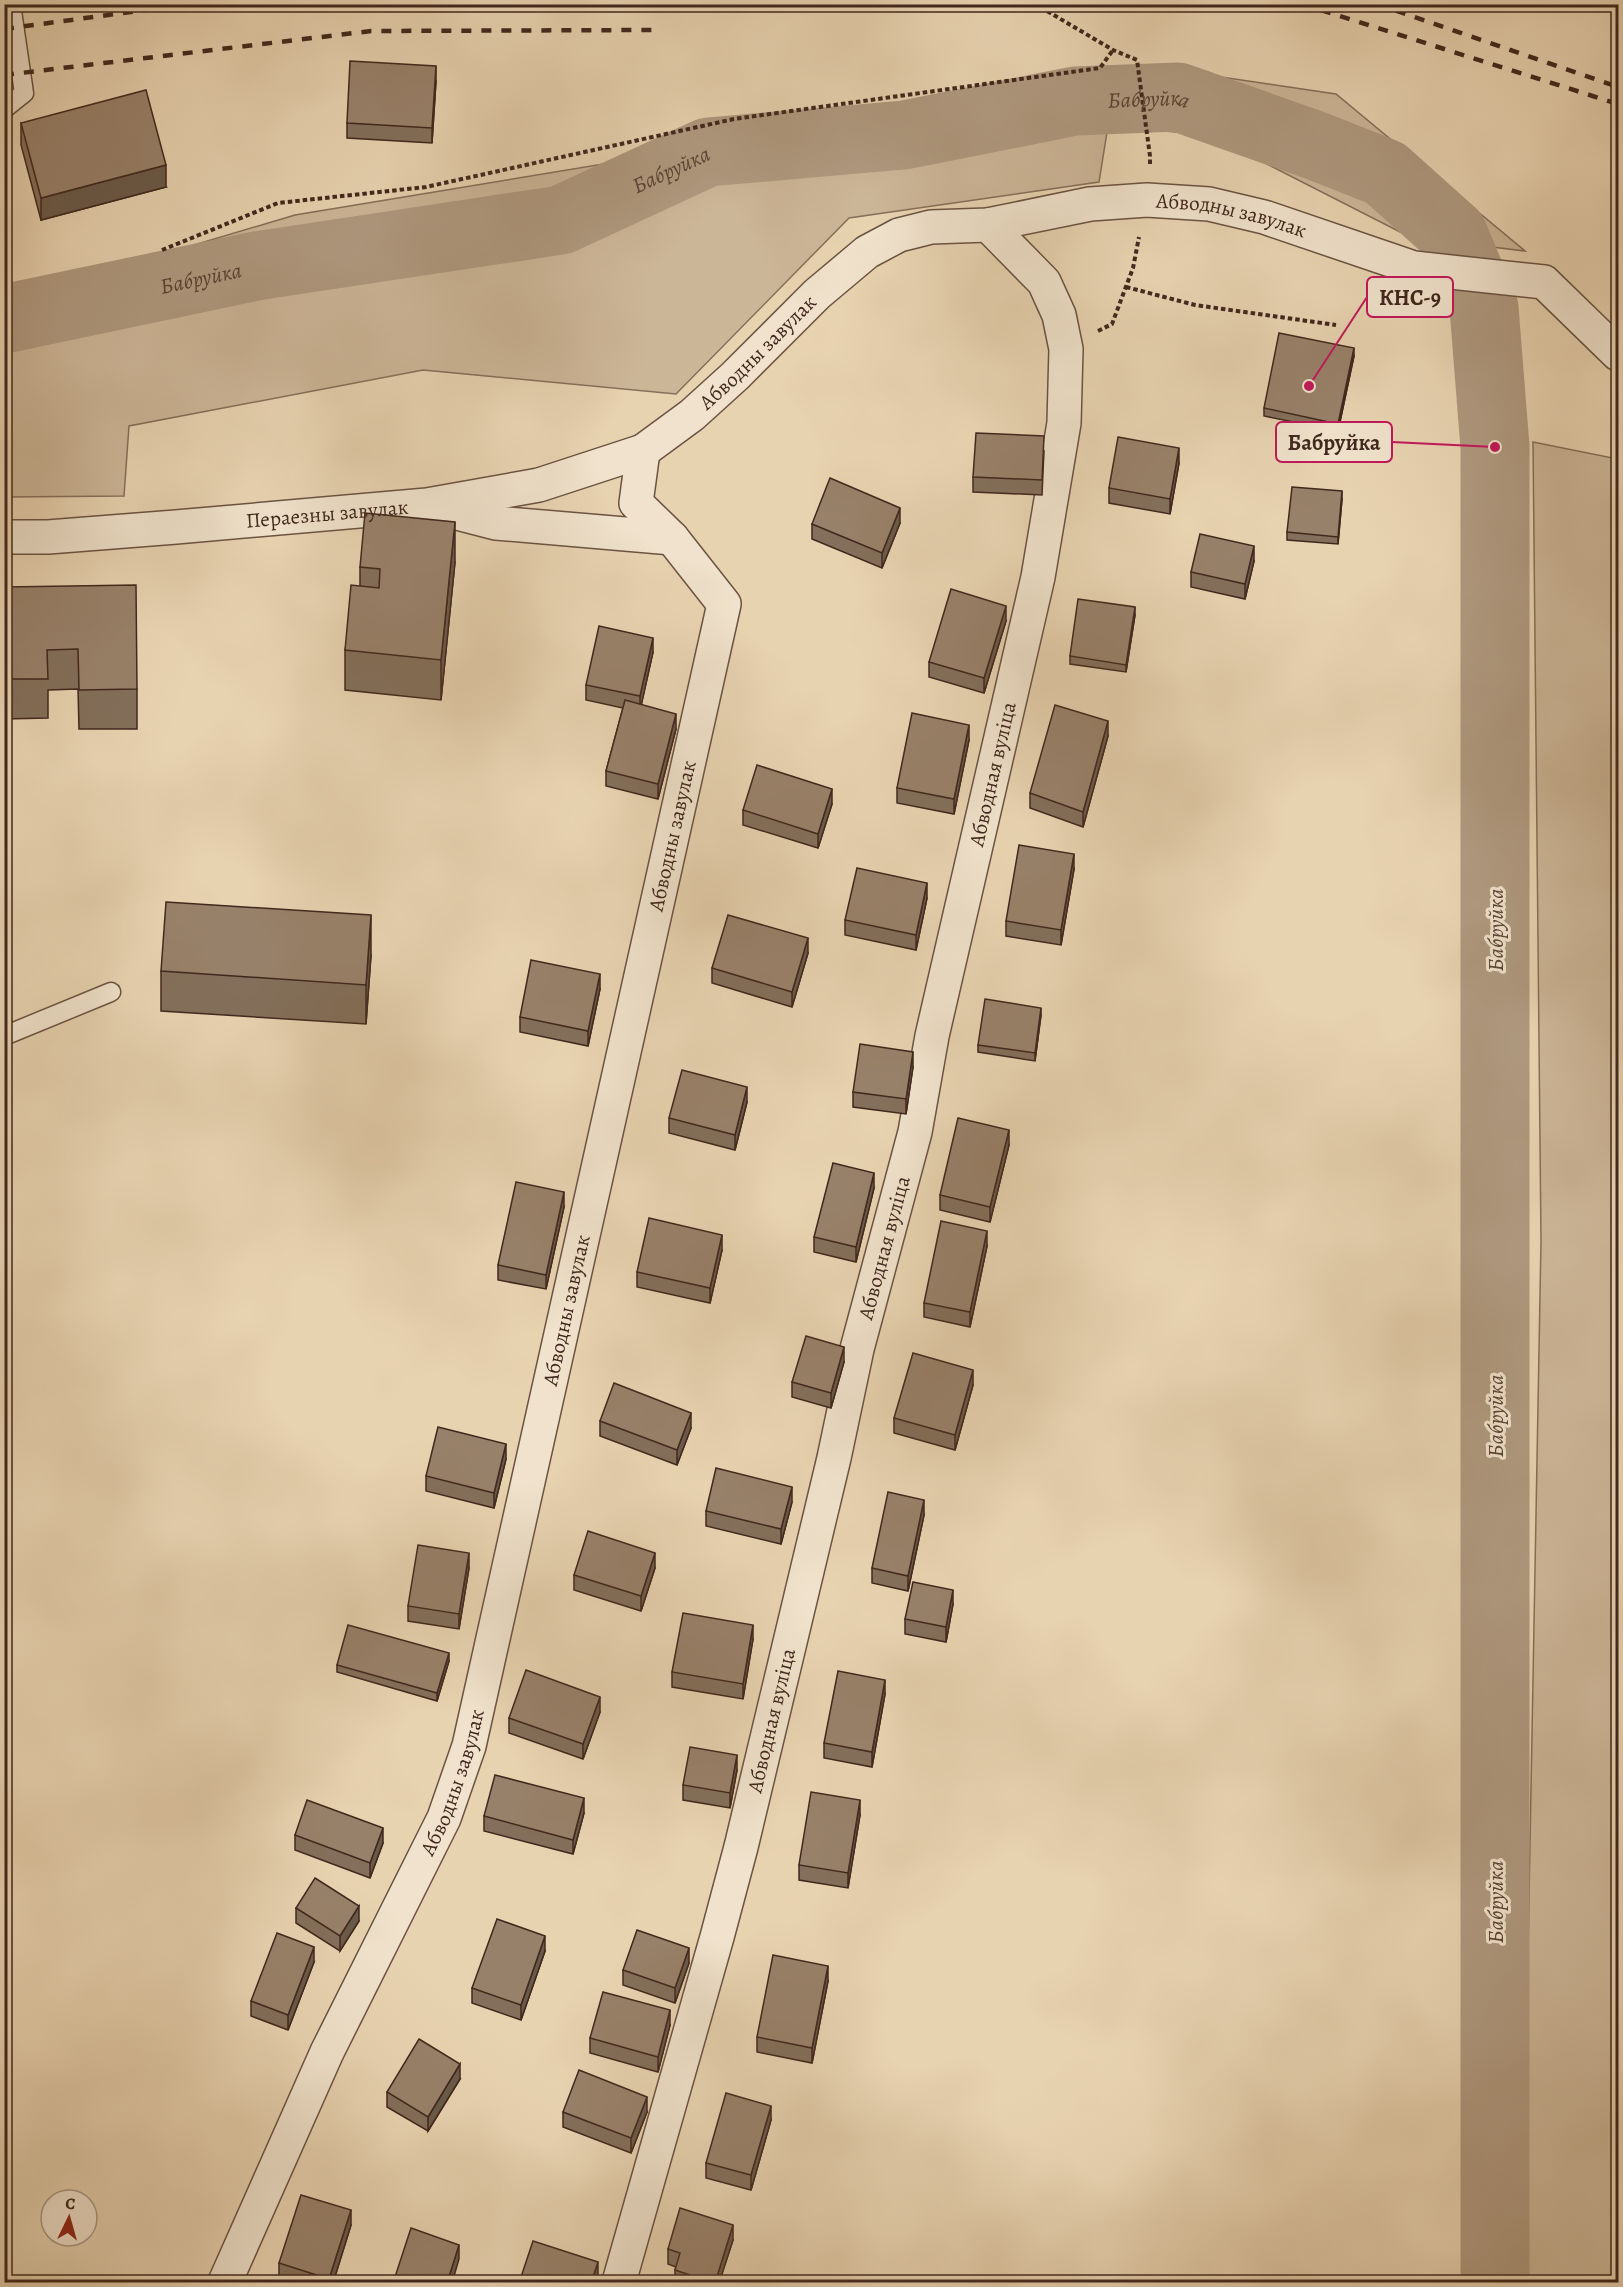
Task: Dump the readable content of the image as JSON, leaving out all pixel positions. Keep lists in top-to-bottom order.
{
  "streets": {
    "street": ["Абводны завулак", "Пераезны завулак", "Абводная вуліца"]
  },
  "crossings": [
    ["Абводны завулак", "Пераезны завулак"],
    ["Абводны завулак", "Абводная вуліца"]
  ],
  "water": ["Бабруйка"],
  "places": ["КНС-9", "Бабруйка"],
  "north": "top"
}
